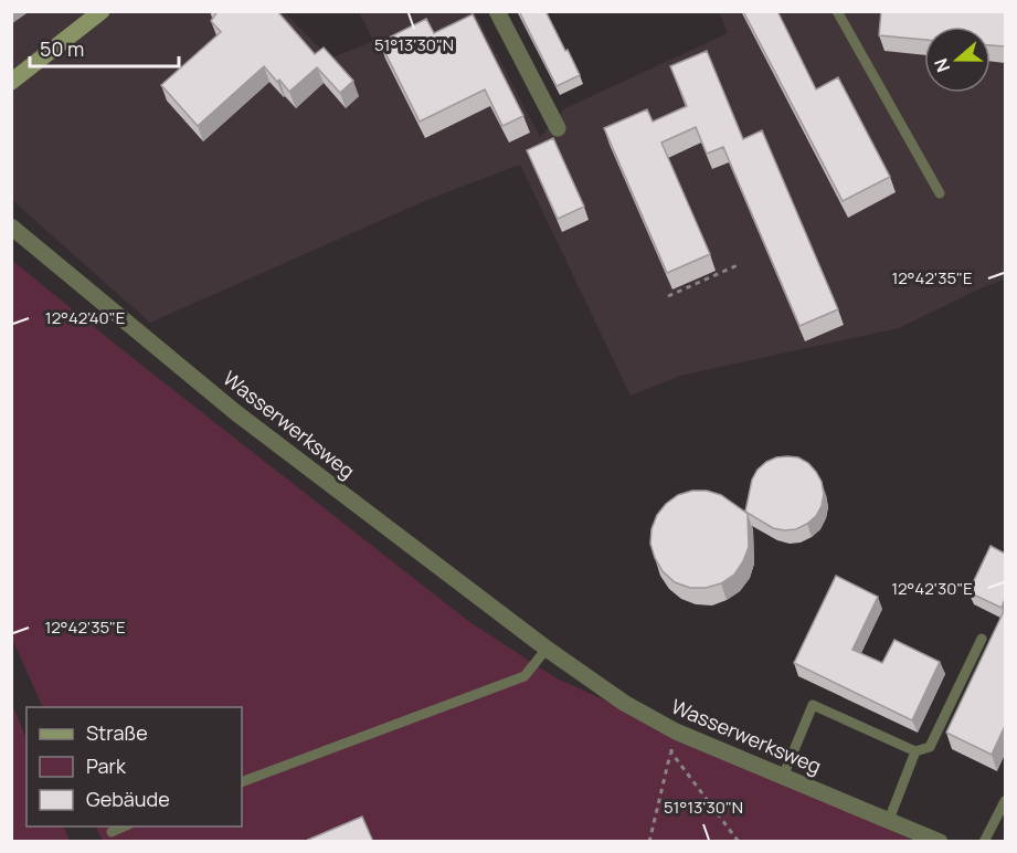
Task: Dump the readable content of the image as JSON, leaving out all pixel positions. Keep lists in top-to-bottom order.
{
  "streets": {
    "street": ["Wasserwerksweg"]
  },
  "legend": ["Straße", "Park", "Gebäude"],
  "scale_bar": "50 m",
  "north": "left",
  "coordinates": [
    "51°13'30\"N",
    "12°42'35\"E",
    "12°42'40\"E",
    "12°42'30\"E"
  ]
}
